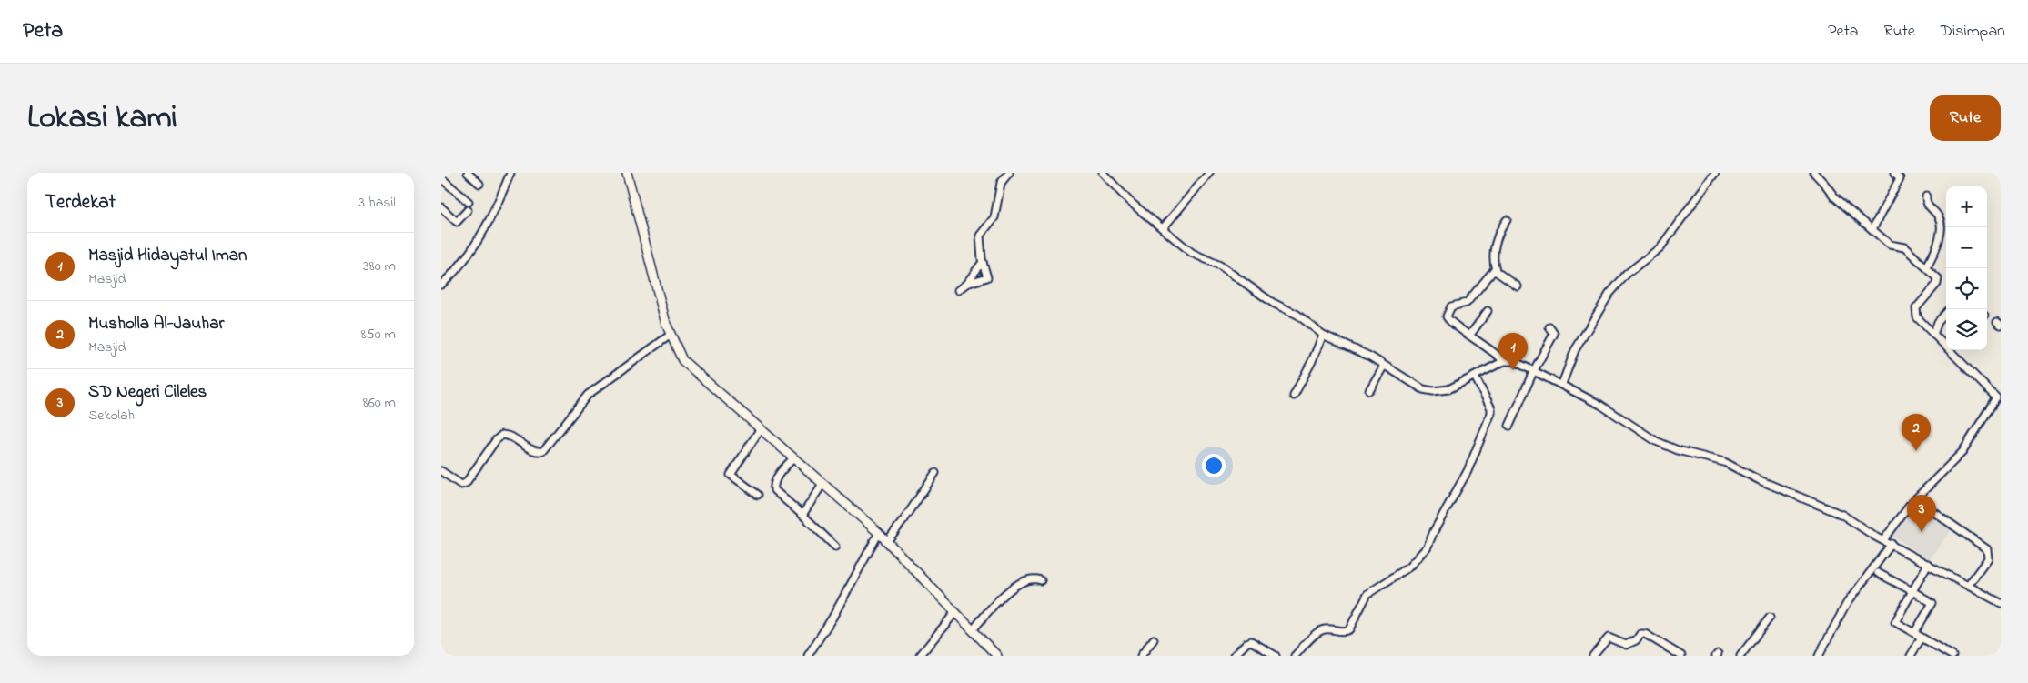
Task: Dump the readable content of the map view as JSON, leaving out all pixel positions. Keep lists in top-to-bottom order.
{
  "page": {
    "header": "Peta",
    "nav": ["Peta", "Rute", "Disimpan"],
    "title": "Lokasi kami",
    "buttons": "Rute",
    "heading": ["Terdekat", "3 hasil"],
    "map_buttons": ["+", "−"],
    "list": [
      {
        "mark": "1",
        "name": "Masjid Hidayatul Iman",
        "note": "Masjid",
        "value": "380 m"
      },
      {
        "mark": "2",
        "name": "Musholla Al-Jauhar",
        "note": "Masjid",
        "value": "850 m"
      },
      {
        "mark": "3",
        "name": "SD Negeri Cileles",
        "note": "Sekolah",
        "value": "860 m"
      }
    ],
    "pins": ["1", "2", "3"]
  }
}
